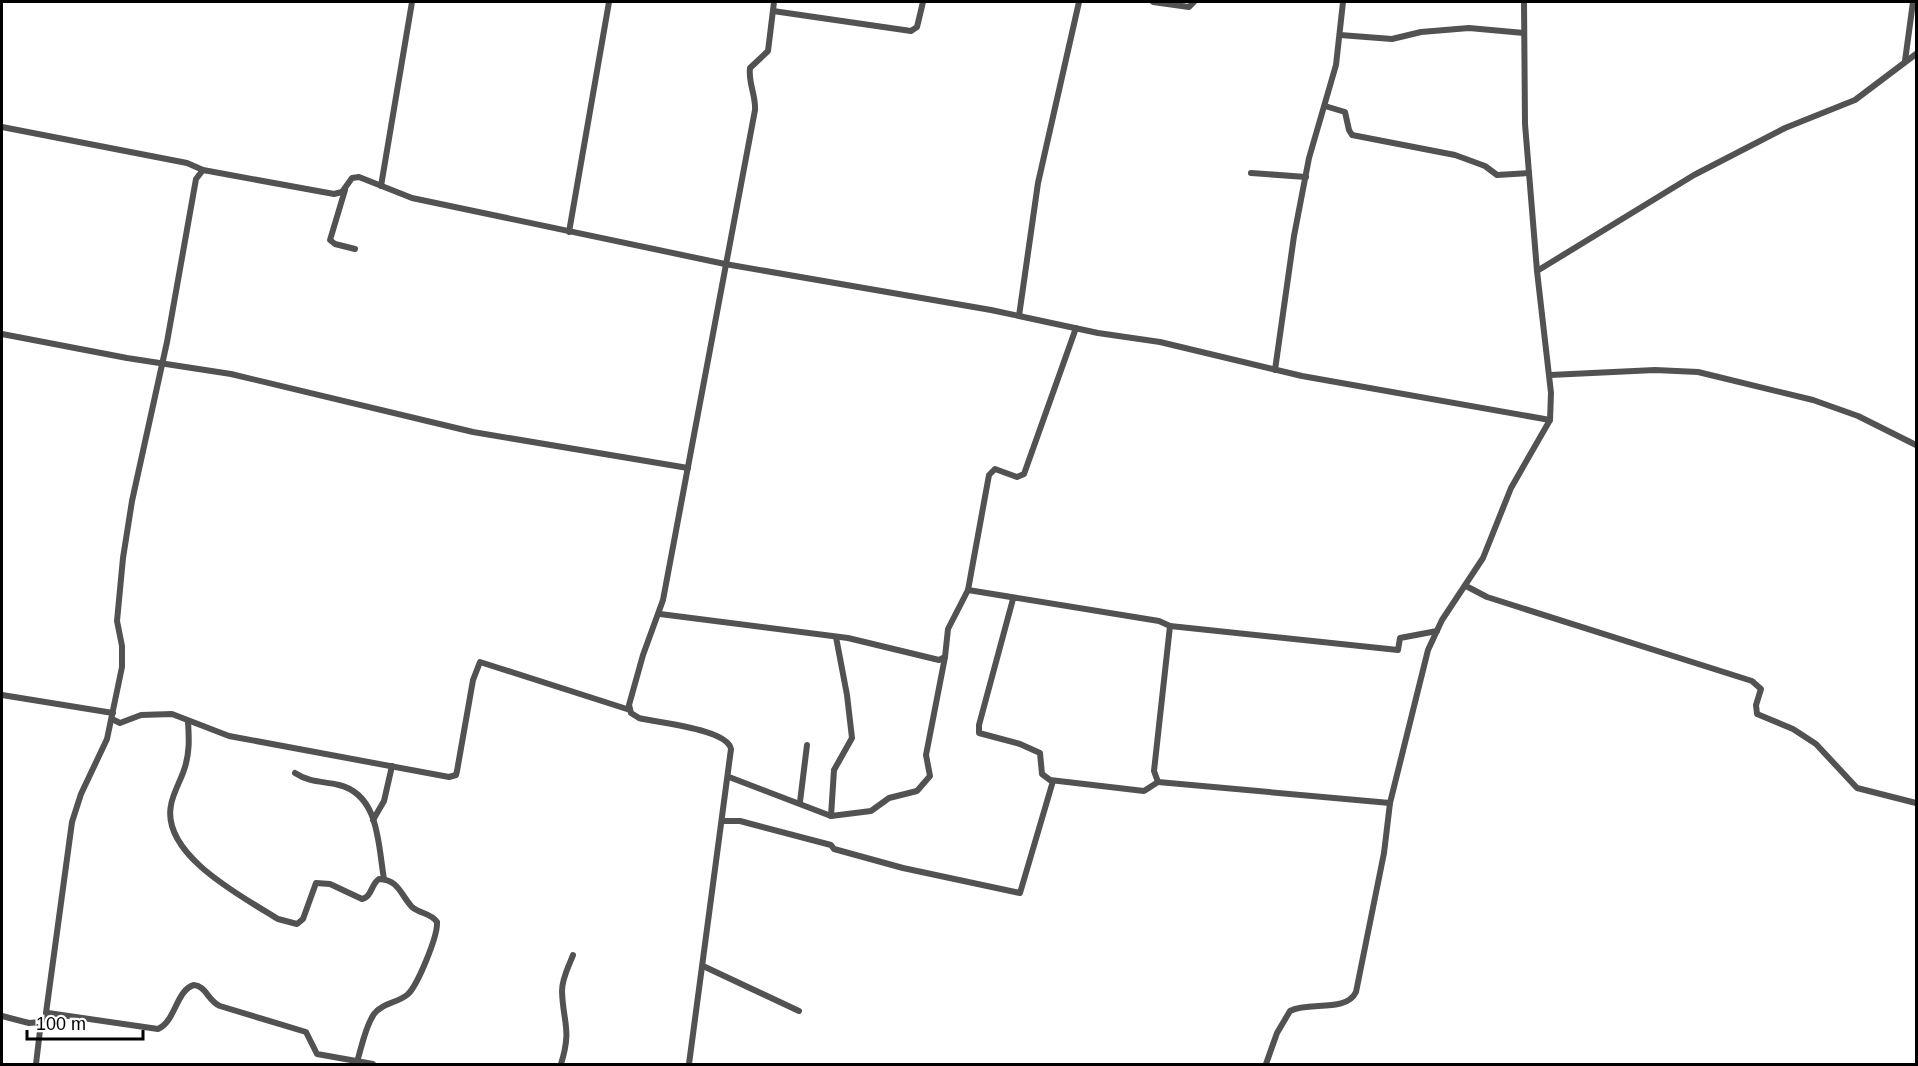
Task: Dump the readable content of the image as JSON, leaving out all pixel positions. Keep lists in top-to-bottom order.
{
  "scale_bar": "100 m"
}
